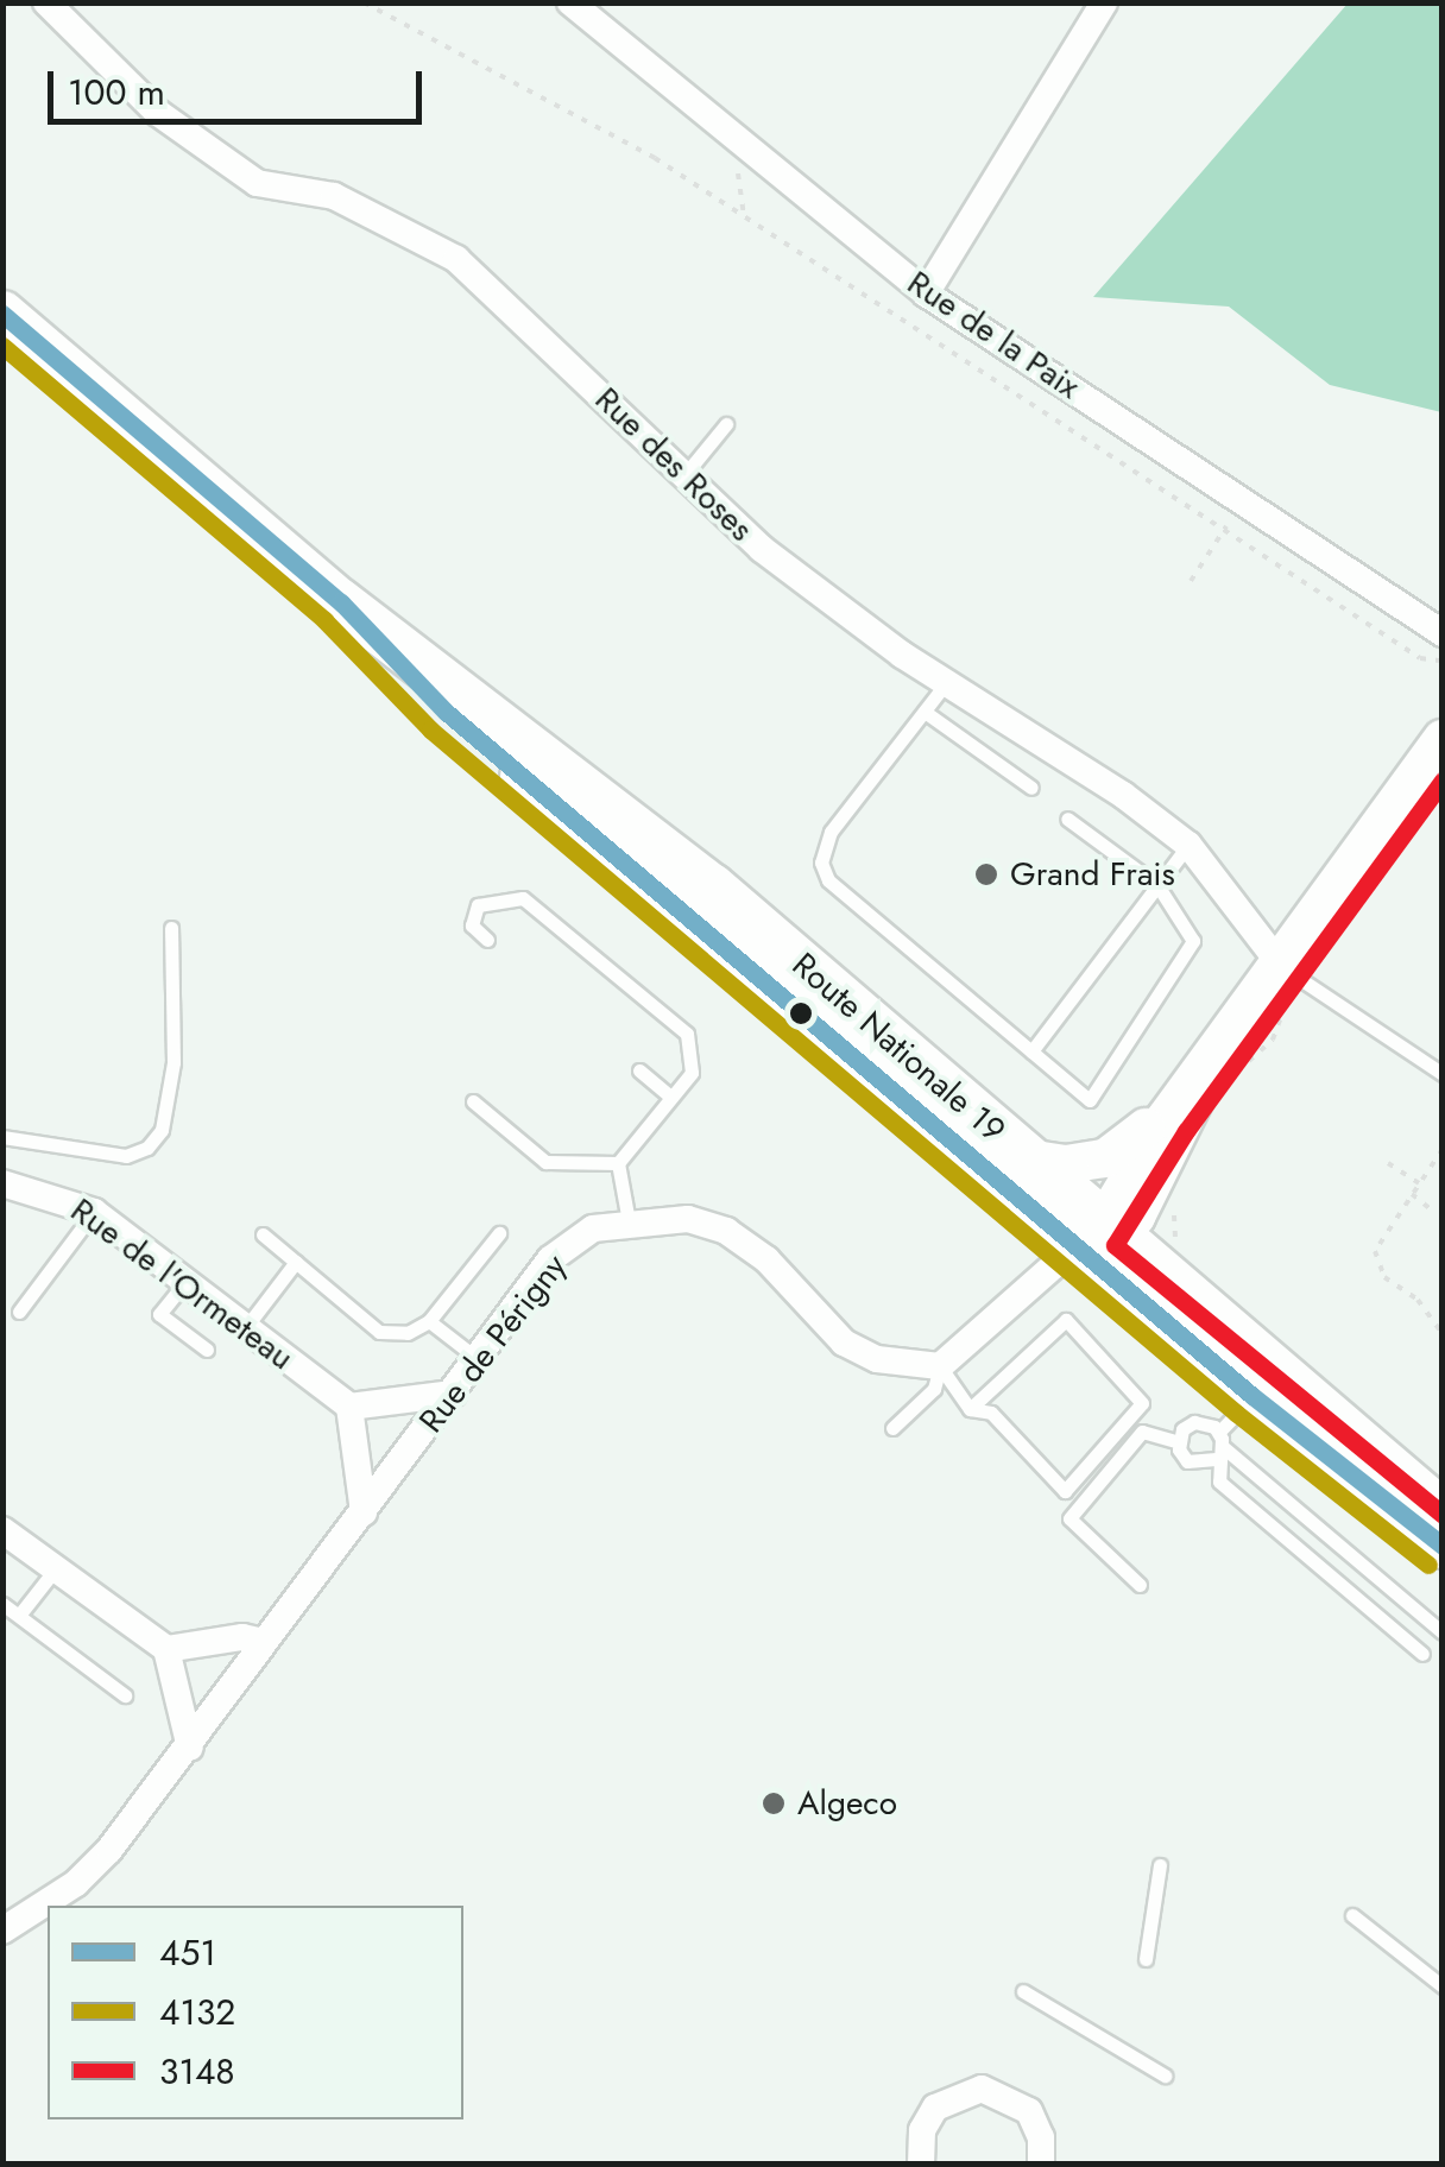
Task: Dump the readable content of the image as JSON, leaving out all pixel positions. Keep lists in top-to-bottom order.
{
  "streets": {
    "main road": ["Route Nationale 19"],
    "street": [
      "Rue de la Paix",
      "Rue des Roses",
      "Rue de l'Ormeteau",
      "Rue de Périgny"
    ]
  },
  "places": ["Grand Frais", "Algeco"],
  "lines": ["transit line 451", "transit line 4132", "transit line 3148"],
  "legend": ["451", "4132", "3148"],
  "scale_bar": "100 m"
}
